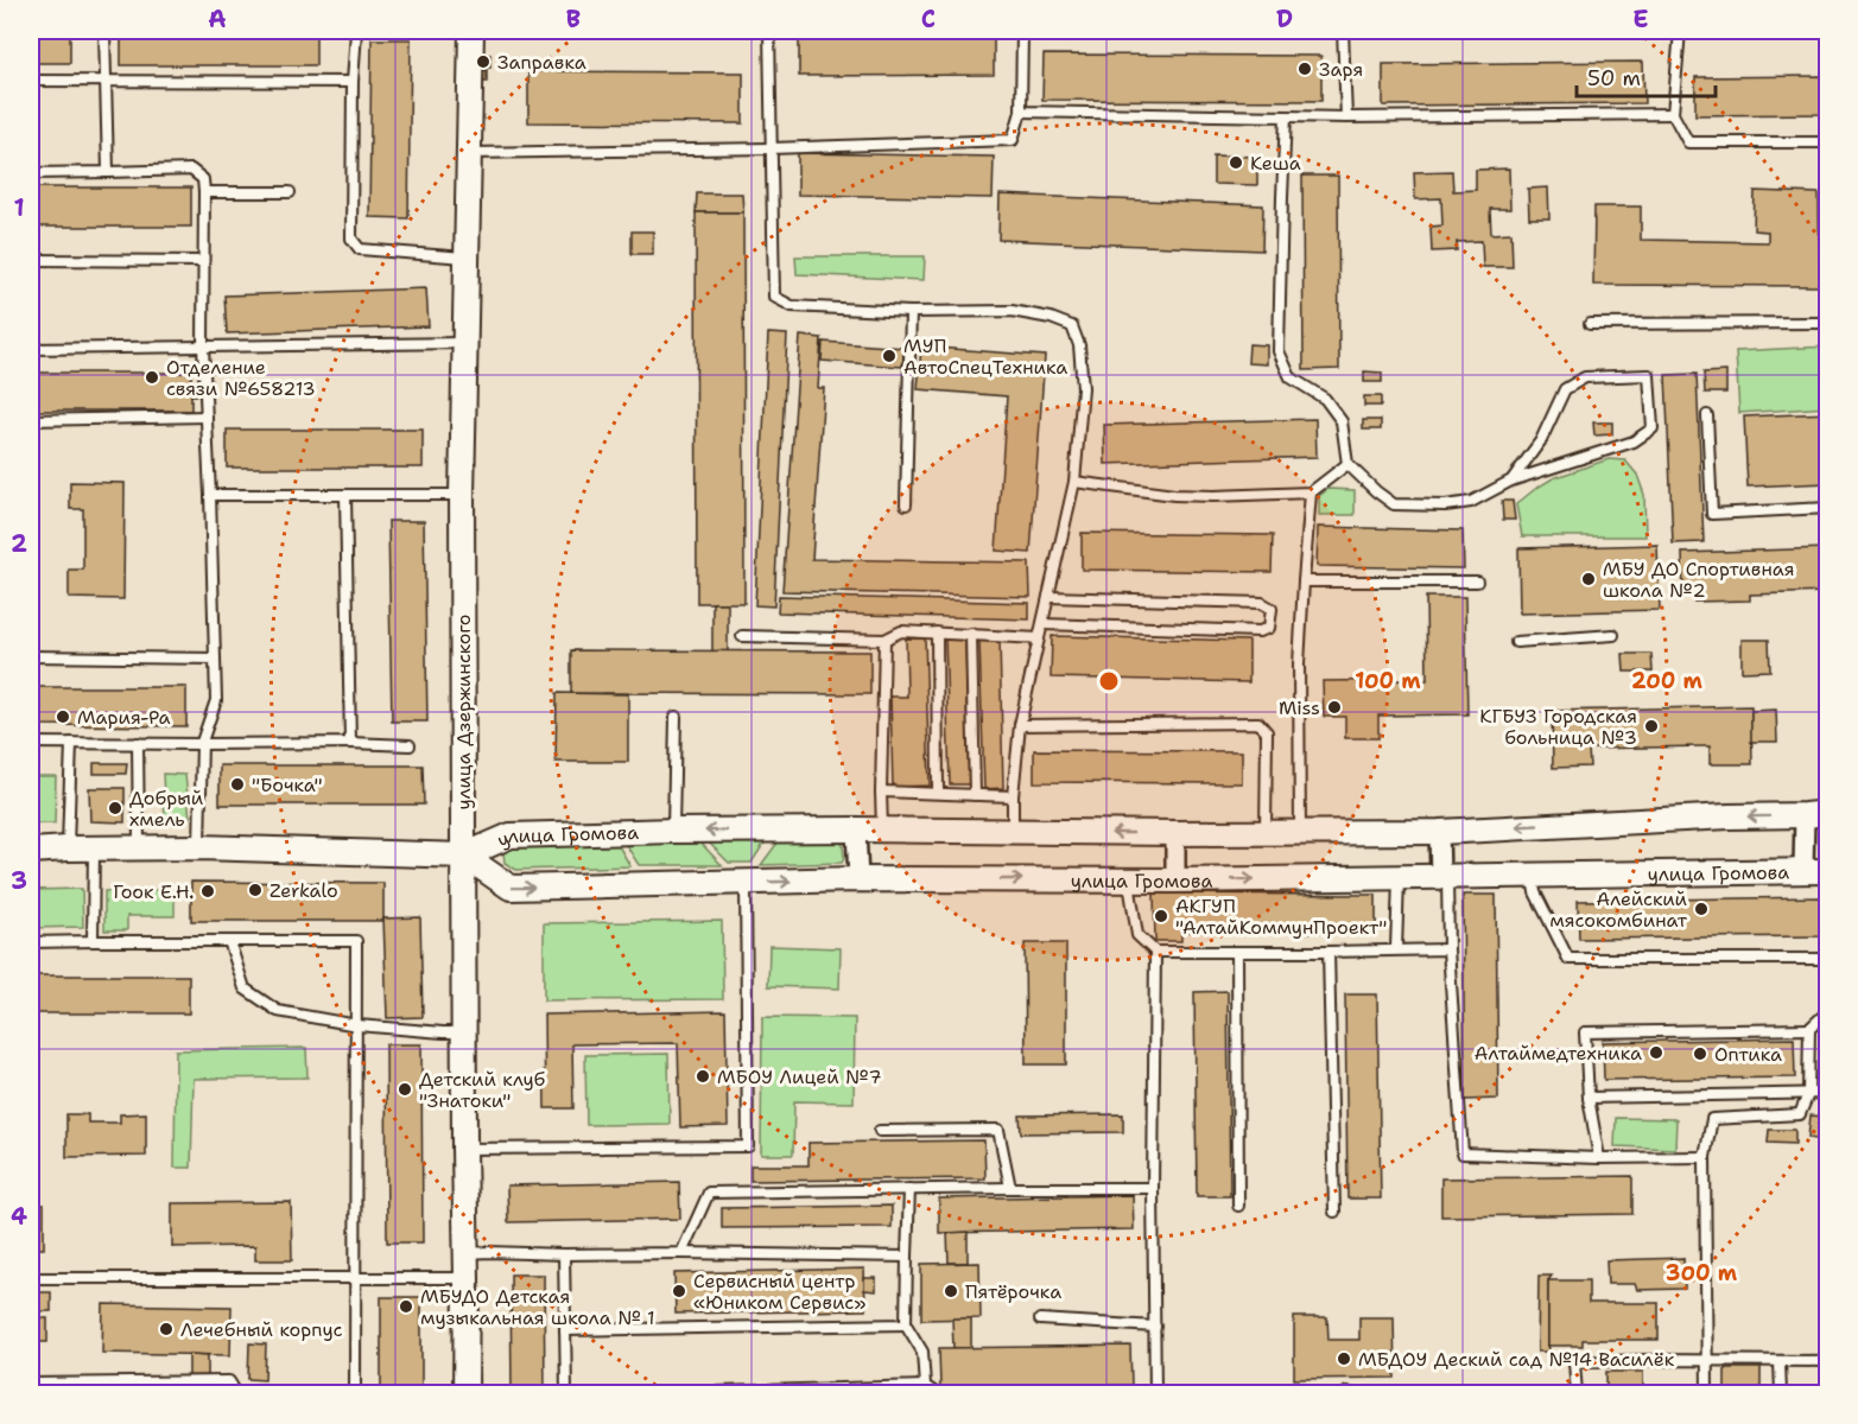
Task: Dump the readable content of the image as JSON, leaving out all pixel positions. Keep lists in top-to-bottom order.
{
  "streets": {
    "street": ["улица Дзержинского", "улица Громова"]
  },
  "crossings": [
    ["улица Дзержинского", "улица Громова"]
  ],
  "places": [
    "Заправка",
    "Заря",
    "Кеша",
    "МУП АвтоСпецТехника",
    "Отделение связи №658213",
    "МБУ ДО Спортивная школа №2",
    "Miss",
    "Мария-Ра",
    "КГБУЗ Городская больница №3",
    "\"Бочка\"",
    "Добрый хмель",
    "Zerkalo",
    "Гоок Е.Н.",
    "Алейский мясокомбинат",
    "АКГУП \"АлтайКоммунПроект\"",
    "Алтаймедтехника",
    "Оптика",
    "МБОУ Лицей №7",
    "Детский клуб \"Знатоки\"",
    "Сервисный центр «Юником Сервис»",
    "Пятёрочка",
    "МБУДО Детская музыкальная школа № 1",
    "Лечебный корпус",
    "МБДОУ Деский сад №14 Василёк"
  ],
  "scale_bar": "50 m",
  "grid": {
    "columns": [
      "A",
      "B",
      "C",
      "D",
      "E"
    ],
    "rows": [
      "1",
      "2",
      "3",
      "4"
    ]
  },
  "rings": ["100 m", "200 m", "300 m"]
}
